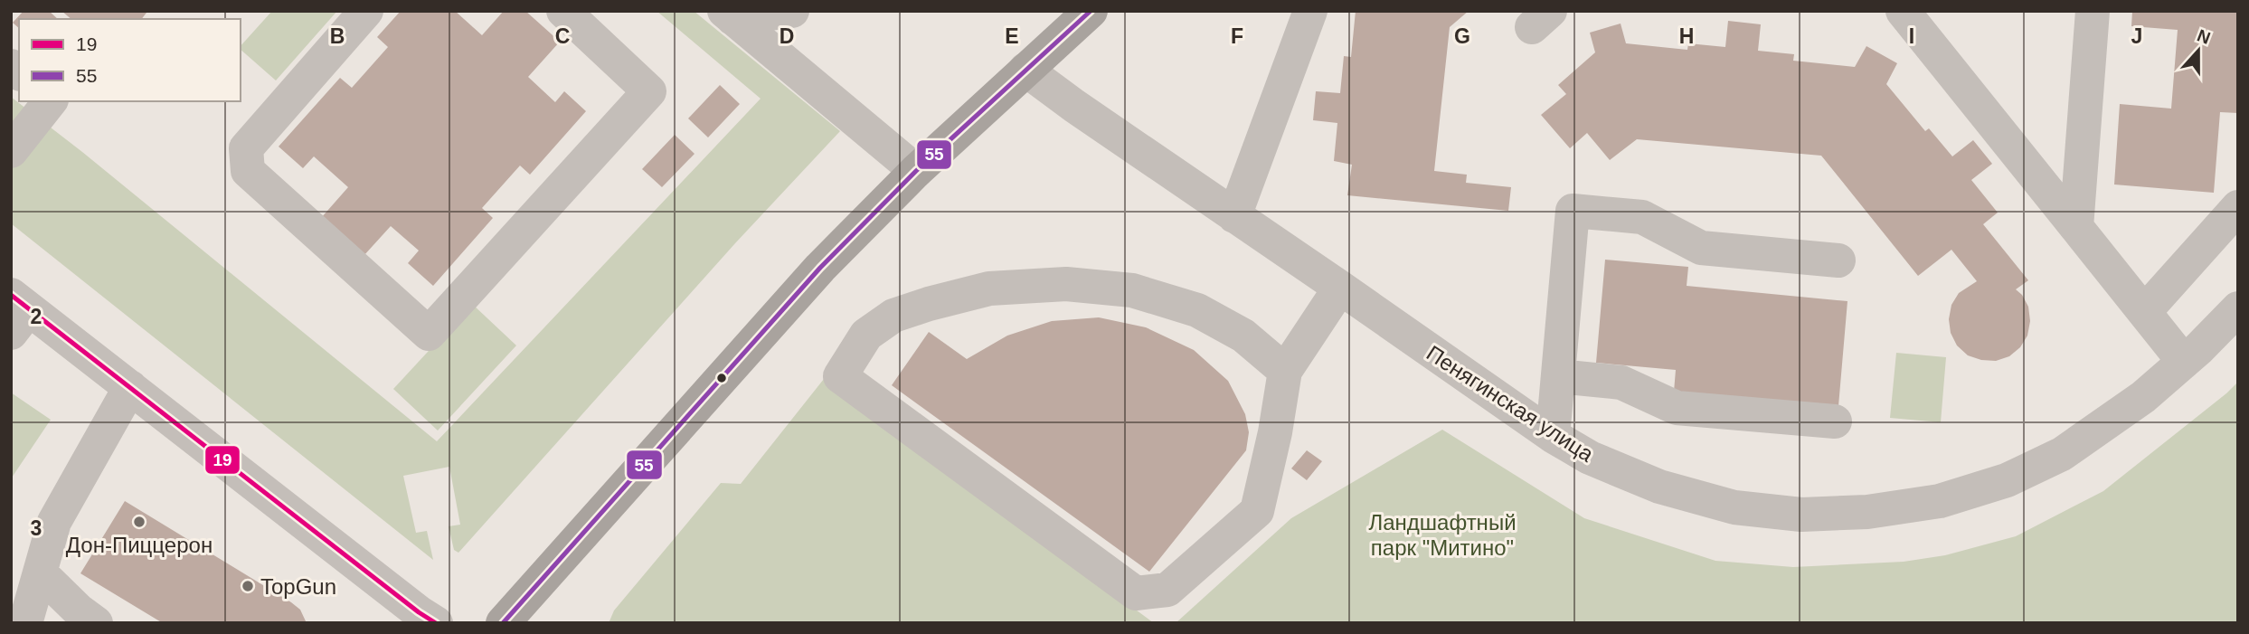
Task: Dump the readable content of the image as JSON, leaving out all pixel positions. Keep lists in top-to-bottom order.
{
  "streets": {
    "street": ["Пенягинская улица"]
  },
  "parks": ["Ландшафтный парк \"Митино\""],
  "places": ["Дон-Пиццерон", "TopGun"],
  "lines": ["transit line 55", "transit line 19"],
  "legend": ["19", "55"],
  "north": "top",
  "grid": {
    "columns": [
      "B",
      "C",
      "D",
      "E",
      "F",
      "G",
      "H",
      "I",
      "J"
    ],
    "rows": ["2", "3"]
  }
}
